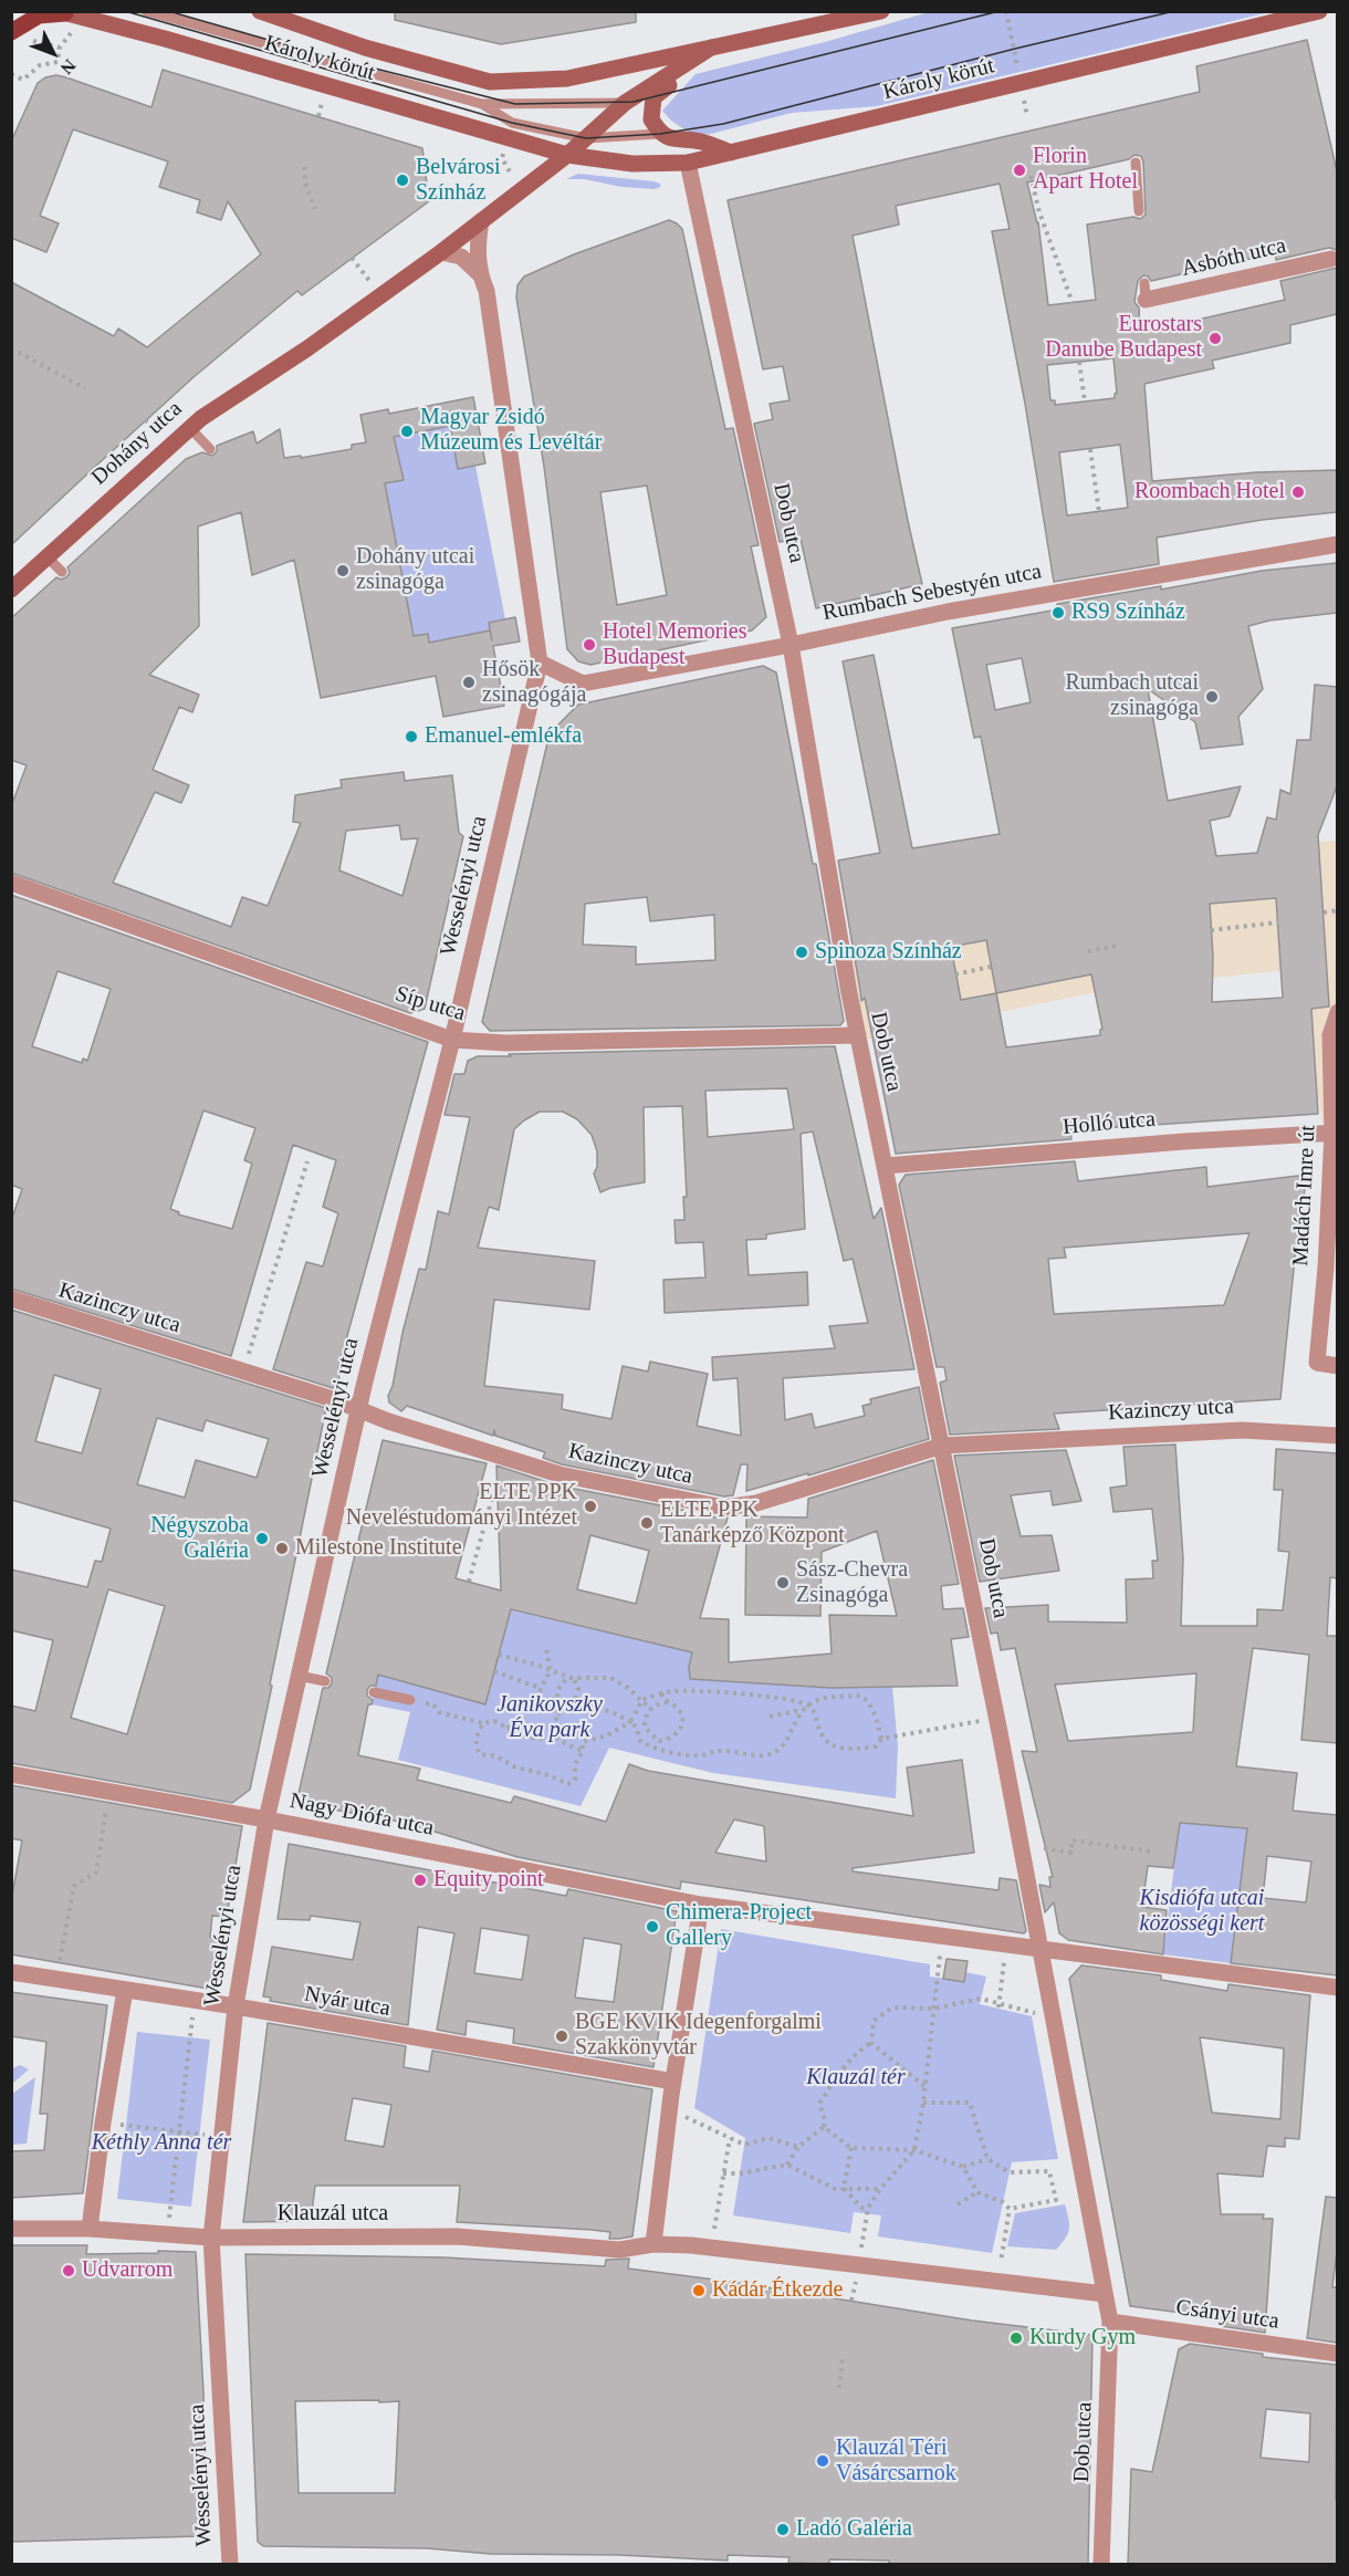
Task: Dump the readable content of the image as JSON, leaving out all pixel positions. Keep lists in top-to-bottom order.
{
  "streets": {
    "main road": ["Károly körút", "Dohány utca"],
    "street": [
      "Asbóth utca",
      "Dob utca",
      "Rumbach Sebestyén utca",
      "Wesselényi utca",
      "Síp utca",
      "Holló utca",
      "Madách Imre út",
      "Kazinczy utca",
      "Nagy Diófa utca",
      "Nyár utca",
      "Klauzál utca",
      "Csányi utca"
    ]
  },
  "crossings": [
    ["Károly körút", "Dohány utca"],
    ["Károly körút", "Dob utca"],
    ["Dohány utca", "Wesselényi utca"],
    ["Dob utca", "Rumbach Sebestyén utca"],
    ["Dob utca", "Síp utca"],
    ["Dob utca", "Holló utca"],
    ["Dob utca", "Kazinczy utca"],
    ["Dob utca", "Csányi utca"],
    ["Rumbach Sebestyén utca", "Wesselényi utca"],
    ["Wesselényi utca", "Síp utca"],
    ["Wesselényi utca", "Kazinczy utca"],
    ["Wesselényi utca", "Nagy Diófa utca"],
    ["Wesselényi utca", "Nyár utca"],
    ["Wesselényi utca", "Klauzál utca"],
    ["Holló utca", "Madách Imre út"]
  ],
  "parks": [
    "Janikovszky Éva park",
    "Kisdiófa utcai közösségi kert",
    "Klauzál tér",
    "Kéthly Anna tér"
  ],
  "places": [
    "Florin Apart Hotel",
    "Belvárosi Színház",
    "Eurostars Danube Budapest",
    "Magyar Zsidó Múzeum és Levéltár",
    "Roombach Hotel",
    "Dohány utcai zsinagóga",
    "RS9 Színház",
    "Hotel Memories Budapest",
    "Hősök zsinagógája",
    "Rumbach utcai zsinagóga",
    "Emanuel-emlékfa",
    "Spinoza Színház",
    "ELTE PPK Neveléstudományi Intézet",
    "ELTE PPK Tanárképző Központ",
    "Négyszoba Galéria",
    "Milestone Institute",
    "Sász-Chevra Zsinagóga",
    "Equity point",
    "Chimera-Project Gallery",
    "BGE KVIK Idegenforgalmi Szakkönyvtár",
    "Udvarrom",
    "Kádár Étkezde",
    "Kurdy Gym",
    "Klauzál Téri Vásárcsarnok",
    "Ladó Galéria"
  ],
  "north": "bottom right"
}
